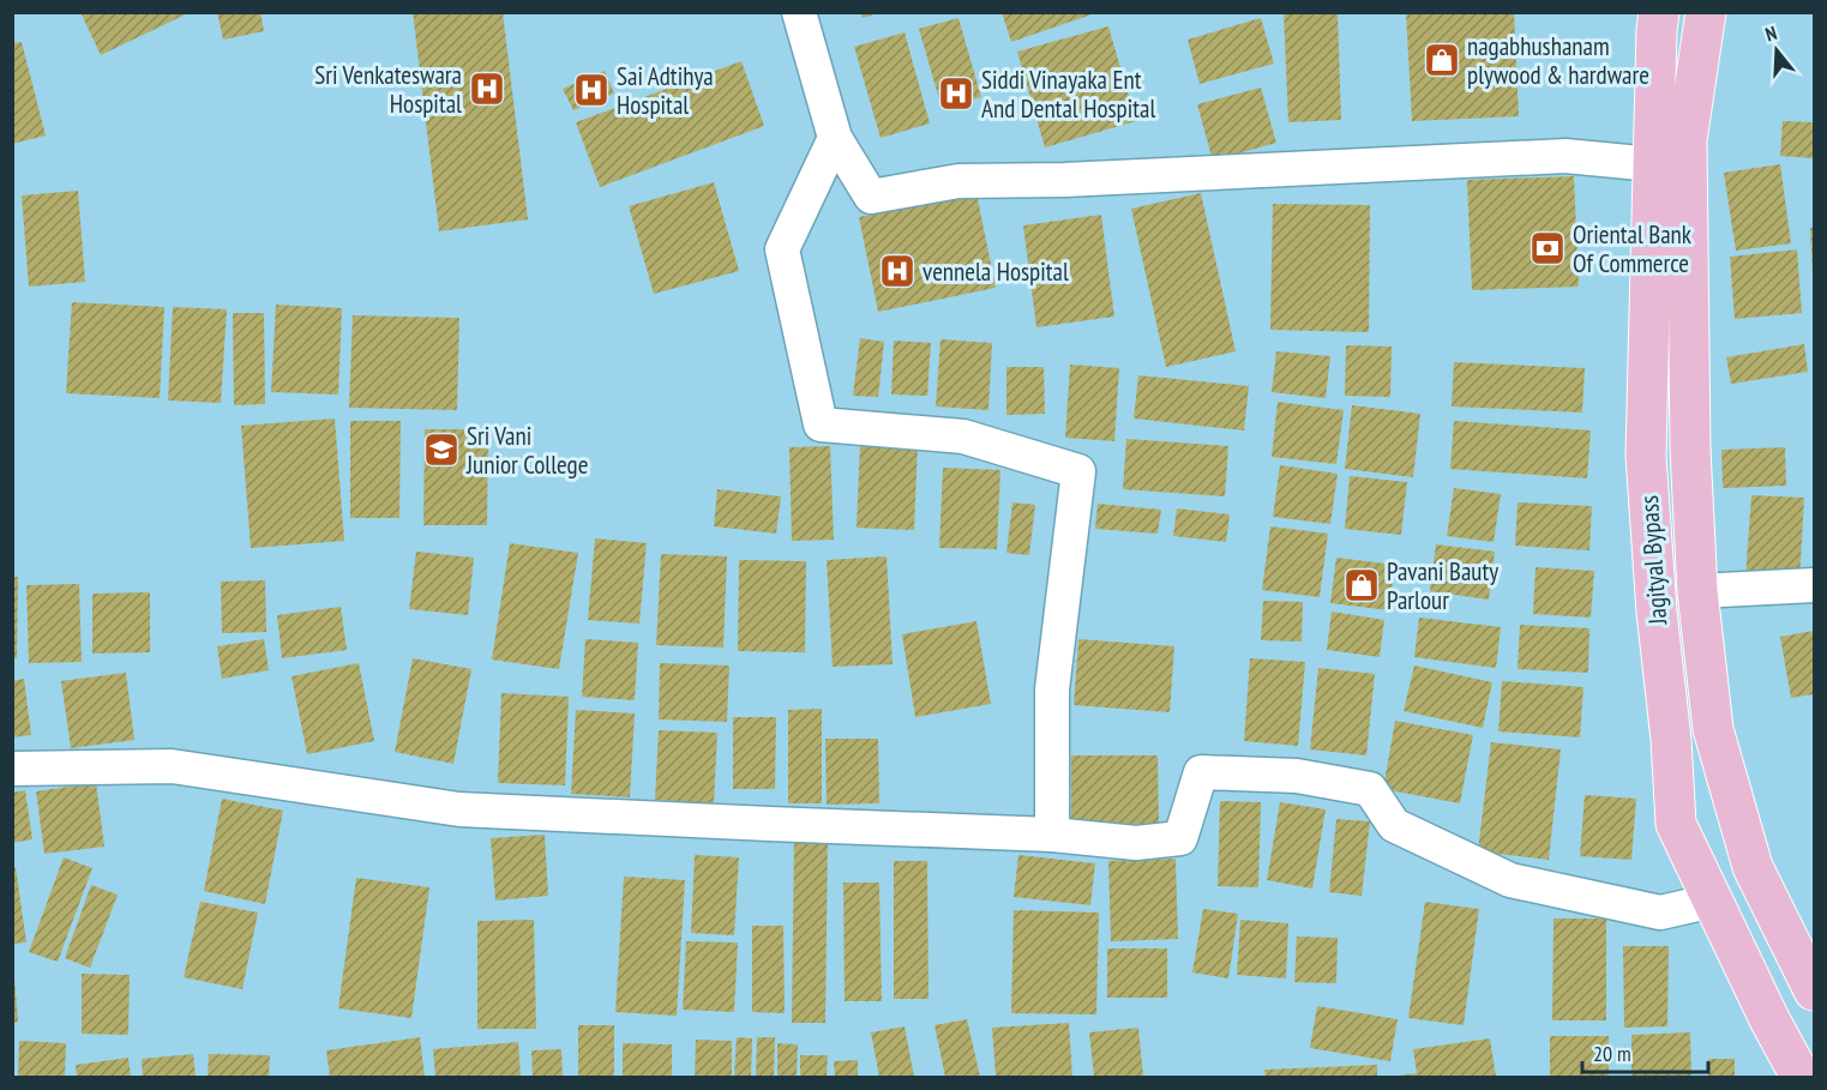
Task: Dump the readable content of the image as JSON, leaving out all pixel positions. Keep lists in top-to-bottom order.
{
  "streets": {
    "main road": ["Jagityal Bypass"]
  },
  "places": {
    "shop": ["nagabhushanam plywood & hardware", "Pavani Bauty Parlour"],
    "hospital": [
      "Sri Venkateswara Hospital",
      "Sai Adtihya Hospital",
      "Siddi Vinayaka Ent And Dental Hospital",
      "vennela Hospital"
    ],
    "bank": ["Oriental Bank Of Commerce"],
    "school or university": ["Sri Vani Junior College"]
  },
  "scale_bar": "20 m",
  "north": "top"
}
